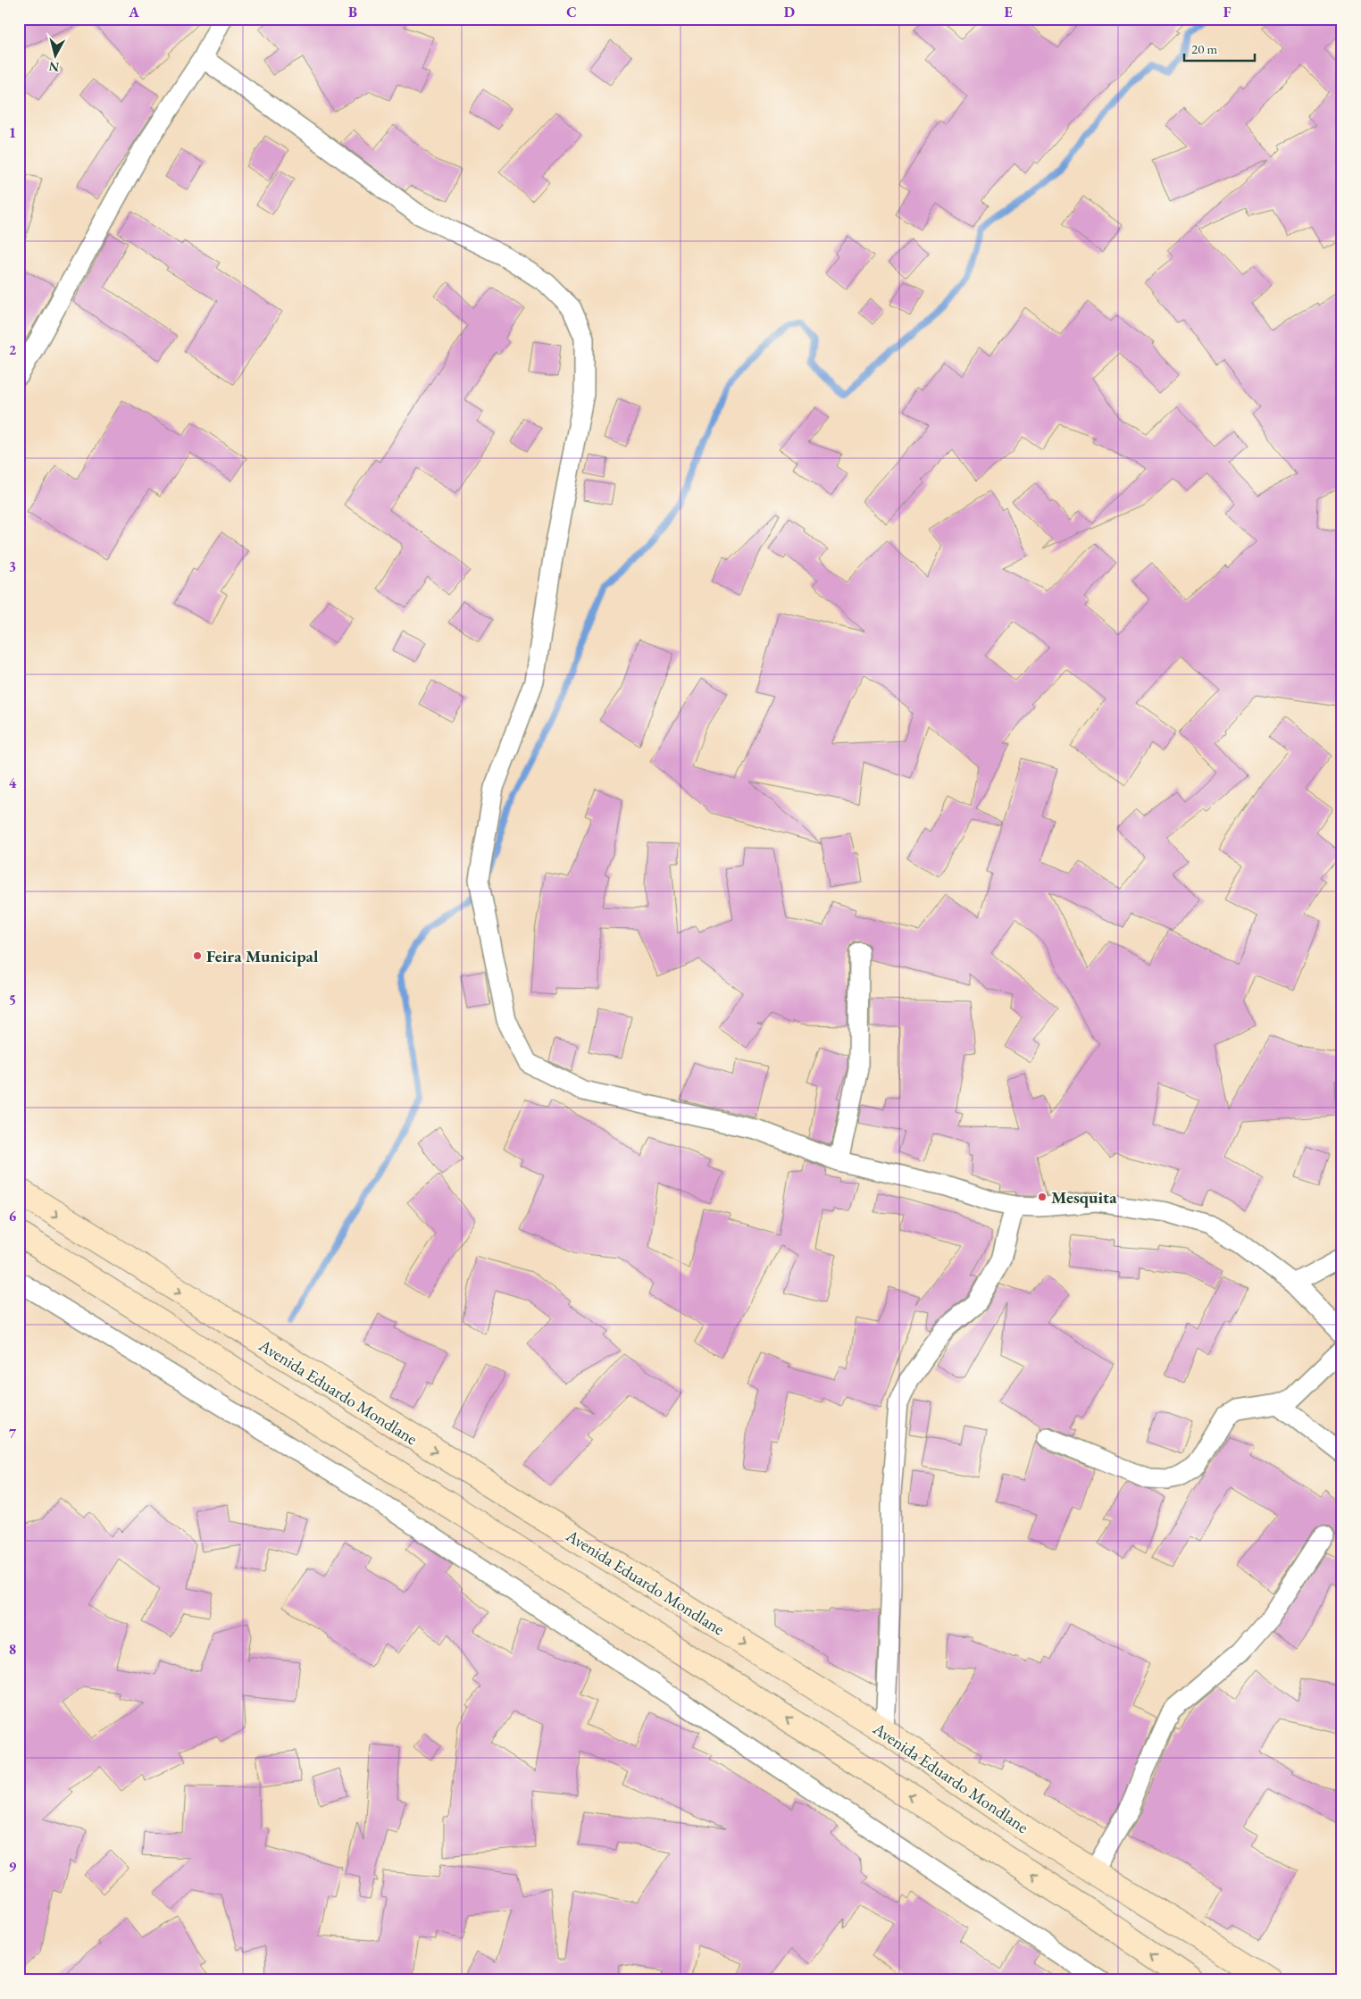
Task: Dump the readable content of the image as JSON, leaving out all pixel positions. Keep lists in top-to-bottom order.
{
  "streets": {
    "main road": ["Avenida Eduardo Mondlane"]
  },
  "places": ["Feira Municipal", "Mesquita"],
  "scale_bar": "20 m",
  "north": "bottom",
  "grid": {
    "columns": [
      "A",
      "B",
      "C",
      "D",
      "E",
      "F"
    ],
    "rows": [
      "1",
      "2",
      "3",
      "4",
      "5",
      "6",
      "7",
      "8",
      "9"
    ]
  }
}
